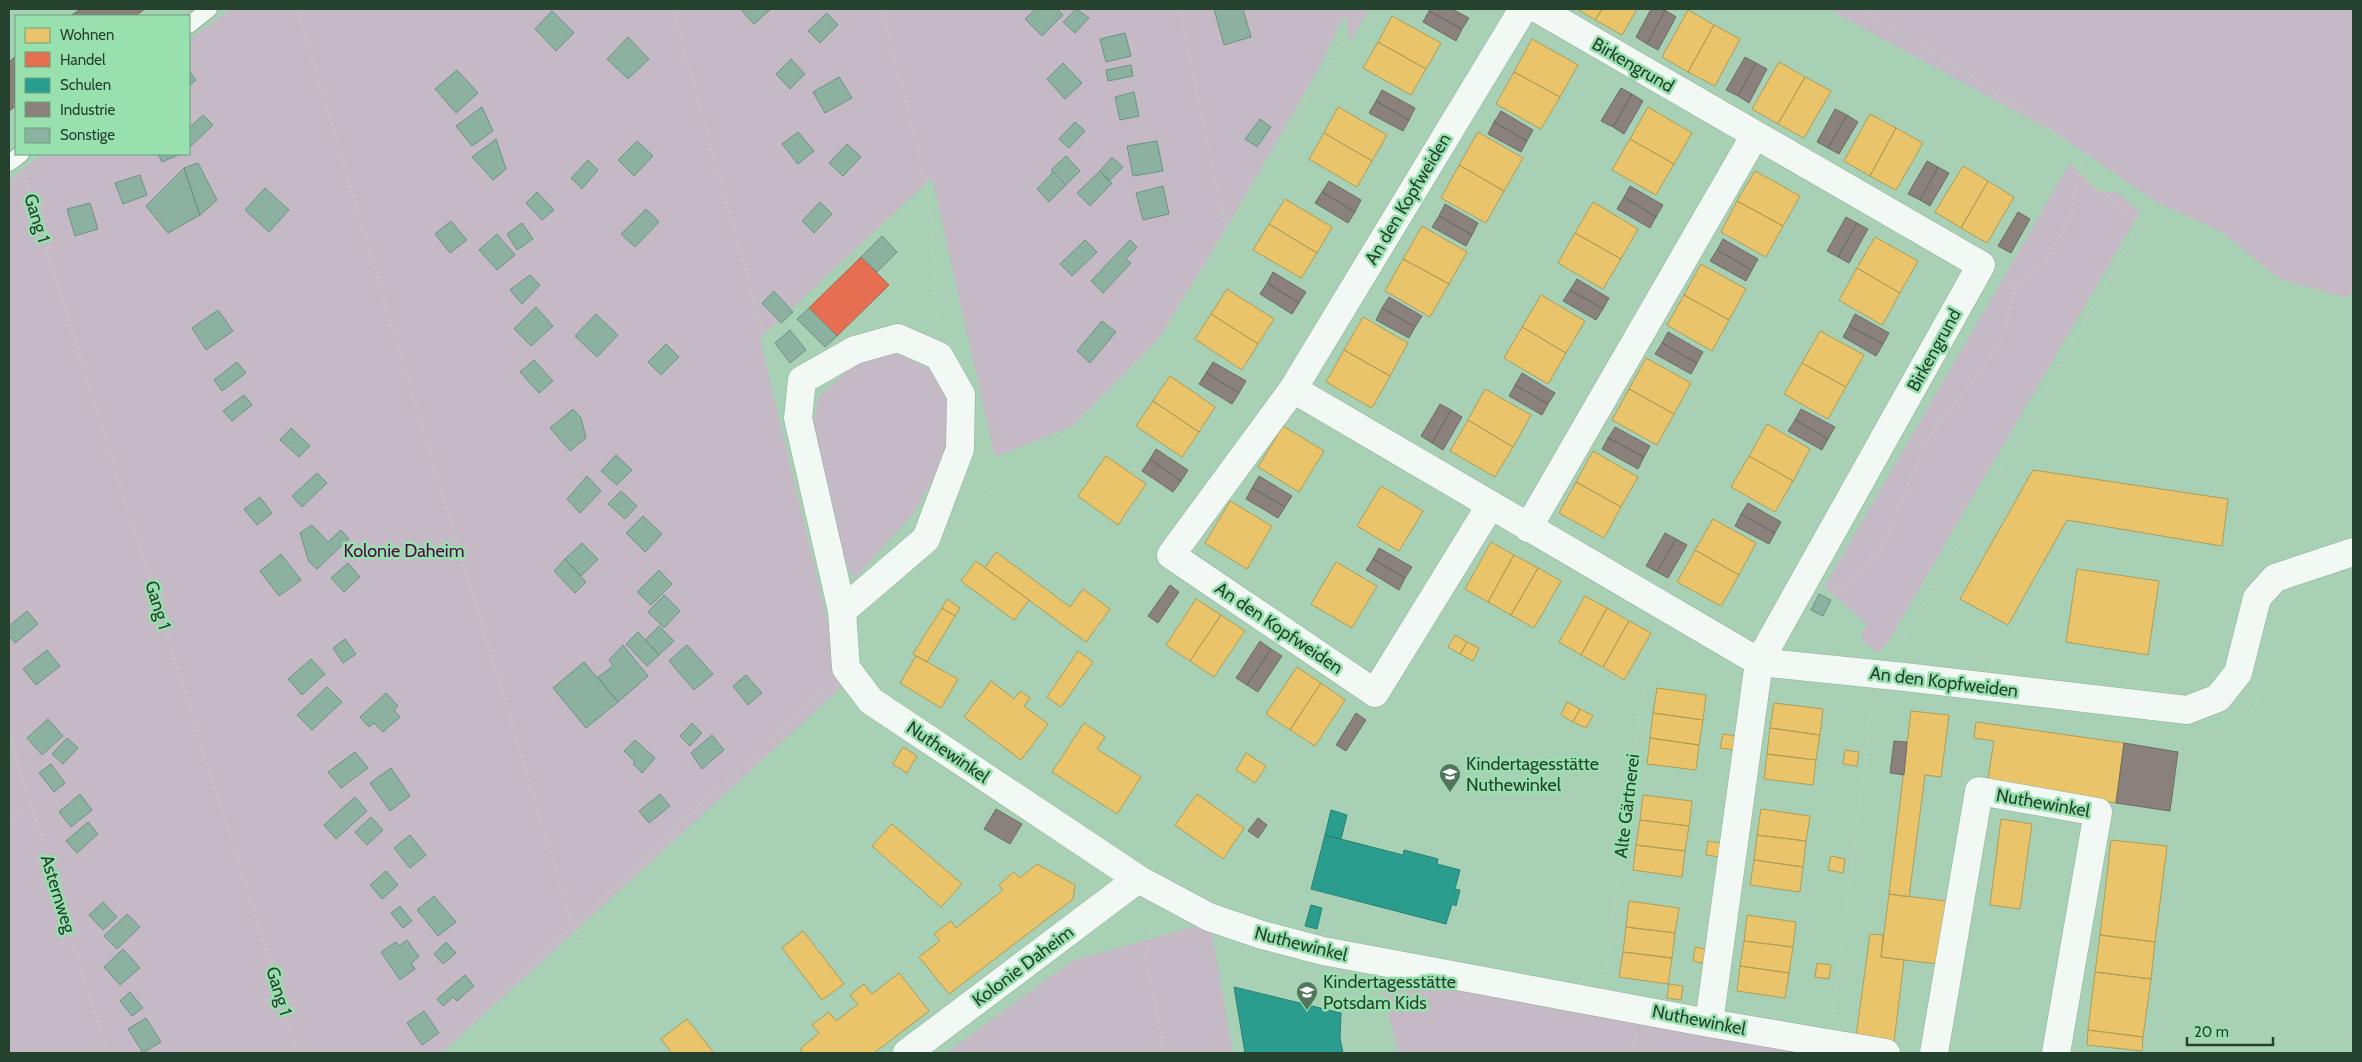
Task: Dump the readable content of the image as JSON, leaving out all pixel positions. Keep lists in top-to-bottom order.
{
  "streets": {
    "street": [
      "Birkengrund",
      "An den Kopfweiden",
      "Nuthewinkel",
      "Kolonie Daheim"
    ],
    "path": ["Gang 1", "Alte Gärtnerei", "Asternweg"]
  },
  "crossings": [
    ["Birkengrund", "An den Kopfweiden"],
    ["An den Kopfweiden", "Alte Gärtnerei"],
    ["Nuthewinkel", "Alte Gärtnerei"],
    ["Nuthewinkel", "Kolonie Daheim"]
  ],
  "parks": ["Kolonie Daheim"],
  "places": {
    "school or university": ["Kindertagesstätte Nuthewinkel", "Kindertagesstätte Potsdam Kids"]
  },
  "legend": [
    "Wohnen",
    "Handel",
    "Schulen",
    "Industrie",
    "Sonstige"
  ],
  "scale_bar": "20 m"
}
